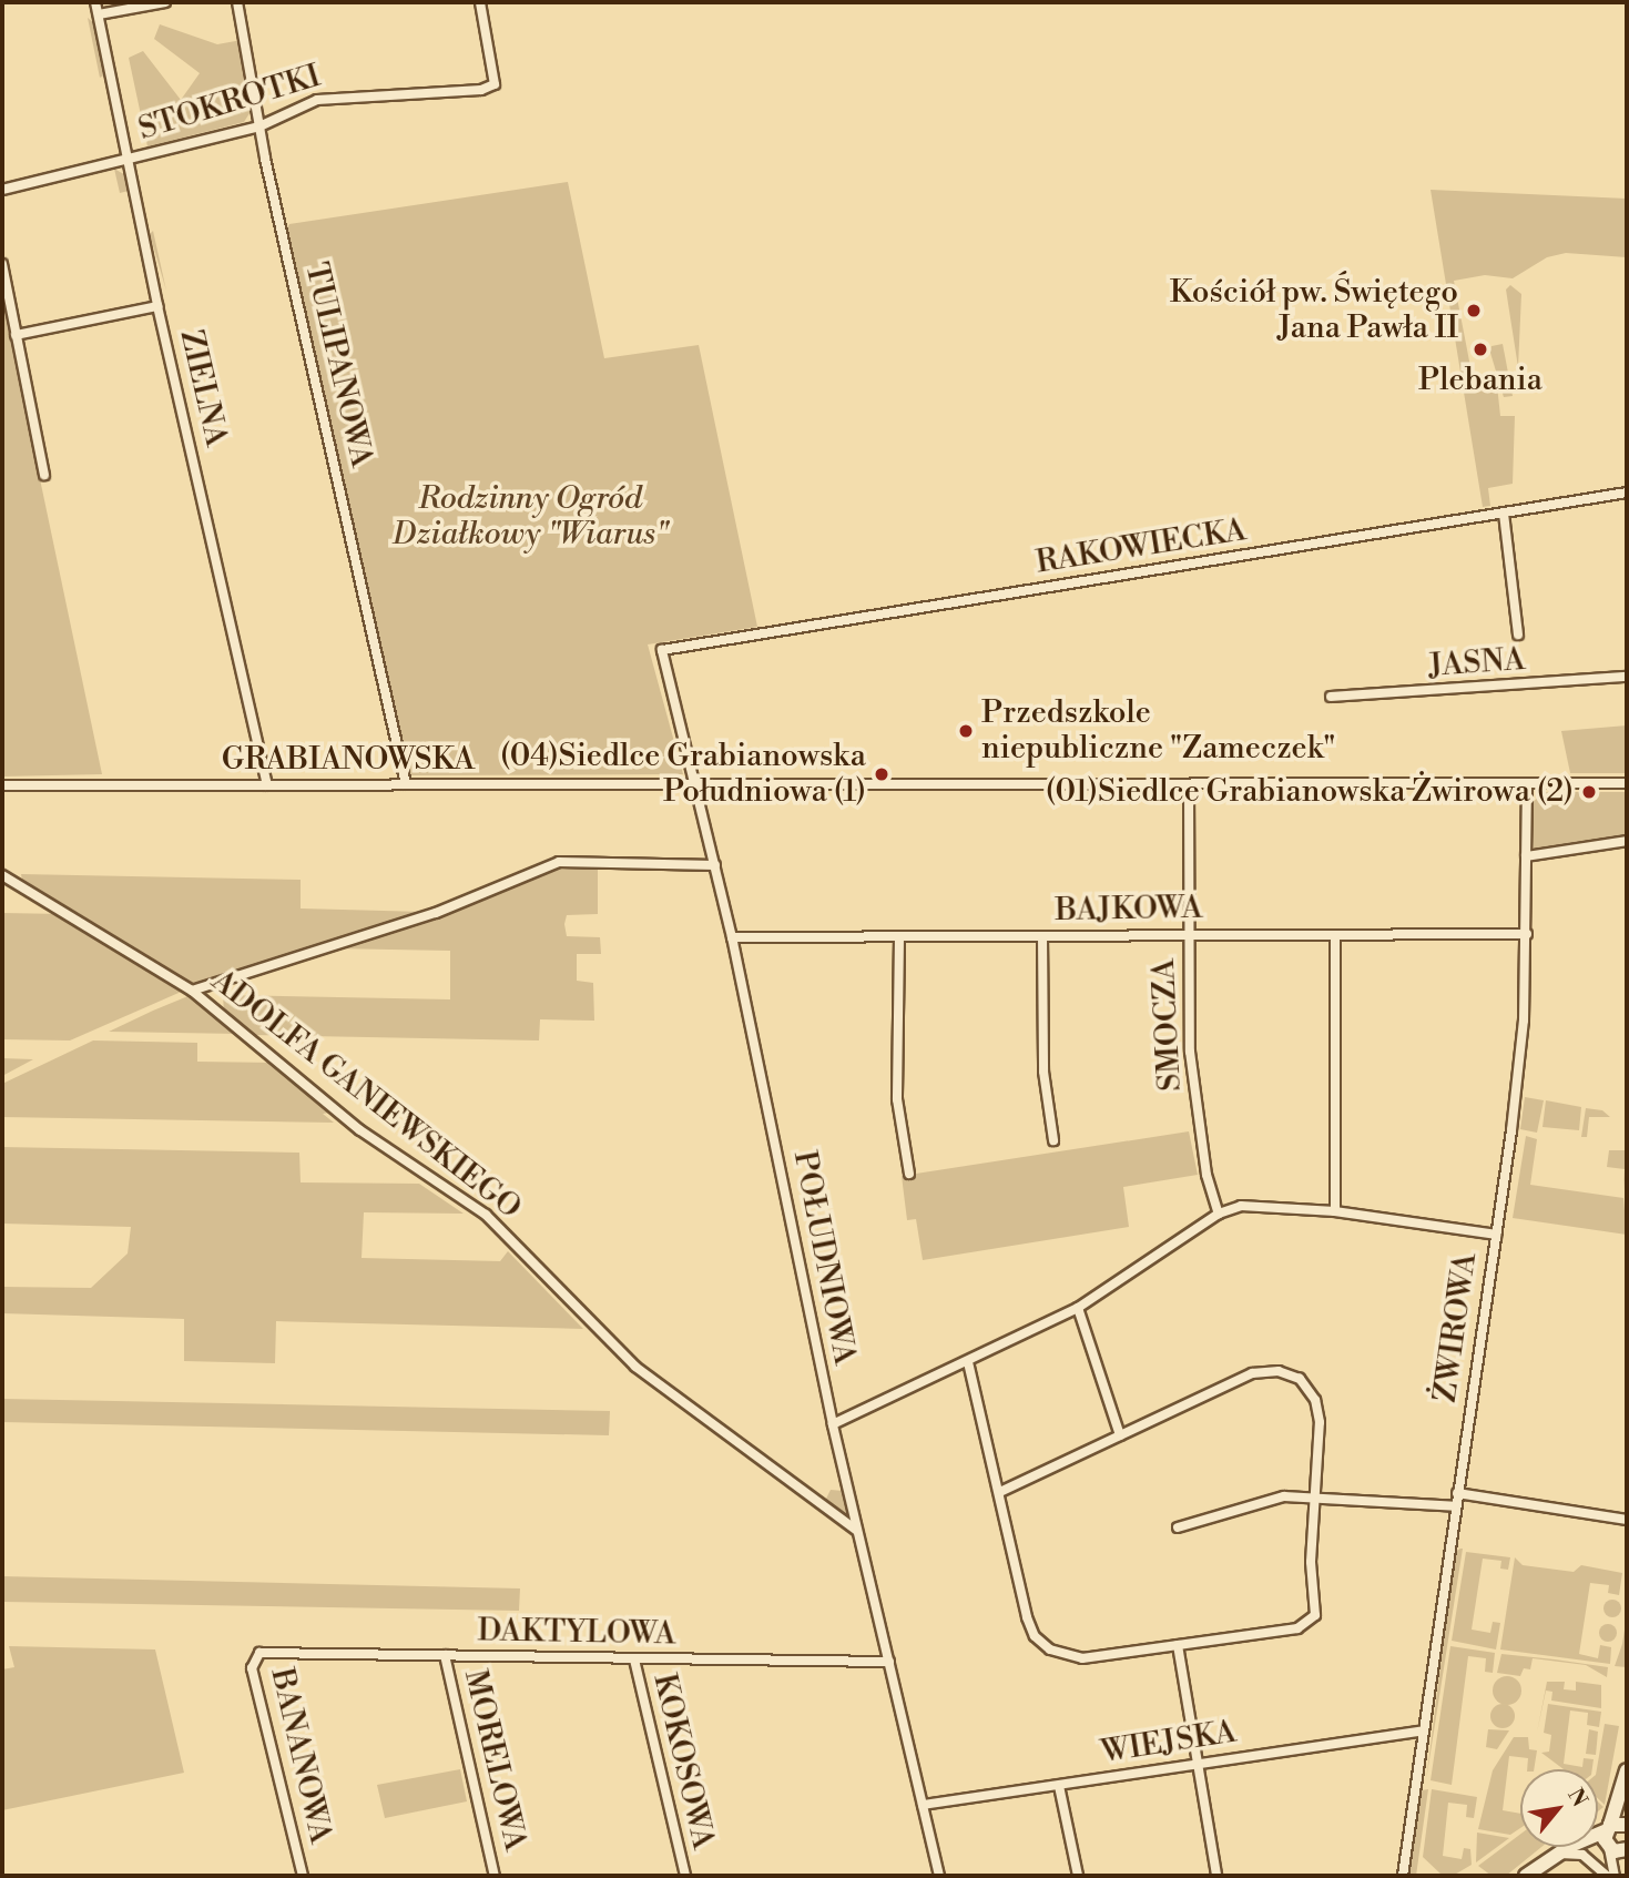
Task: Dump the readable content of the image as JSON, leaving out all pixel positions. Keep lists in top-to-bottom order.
{
  "streets": {
    "street": [
      "STOKROTKI",
      "TULIPANOWA",
      "ZIELNA",
      "RAKOWIECKA",
      "JASNA",
      "GRABIANOWSKA",
      "BAJKOWA",
      "SMOCZA",
      "ADOLFA GANIEWSKIEGO",
      "POŁUDNIOWA",
      "ŻWIROWA",
      "DAKTYLOWA",
      "WIEJSKA",
      "BANANOWA",
      "MORELOWA",
      "KOKOSOWA"
    ]
  },
  "crossings": [
    ["STOKROTKI", "TULIPANOWA"],
    ["STOKROTKI", "ZIELNA"],
    ["TULIPANOWA", "GRABIANOWSKA"],
    ["ZIELNA", "GRABIANOWSKA"],
    ["RAKOWIECKA", "POŁUDNIOWA"],
    ["GRABIANOWSKA", "SMOCZA"],
    ["GRABIANOWSKA", "POŁUDNIOWA"],
    ["GRABIANOWSKA", "ŻWIROWA"],
    ["BAJKOWA", "SMOCZA"],
    ["BAJKOWA", "POŁUDNIOWA"],
    ["BAJKOWA", "ŻWIROWA"],
    ["ADOLFA GANIEWSKIEGO", "POŁUDNIOWA"],
    ["POŁUDNIOWA", "DAKTYLOWA"],
    ["POŁUDNIOWA", "WIEJSKA"],
    ["ŻWIROWA", "WIEJSKA"],
    ["DAKTYLOWA", "BANANOWA"],
    ["DAKTYLOWA", "MORELOWA"],
    ["DAKTYLOWA", "KOKOSOWA"]
  ],
  "parks": ["Rodzinny Ogród Działkowy \"Wiarus\""],
  "places": [
    "Kościół pw. Świętego Jana Pawła II",
    "Plebania",
    "Przedszkole niepubliczne \"Zameczek\"",
    "(04)Siedlce Grabianowska Południowa (1)",
    "(01)Siedlce Grabianowska Żwirowa (2)"
  ],
  "north": "top right"
}
